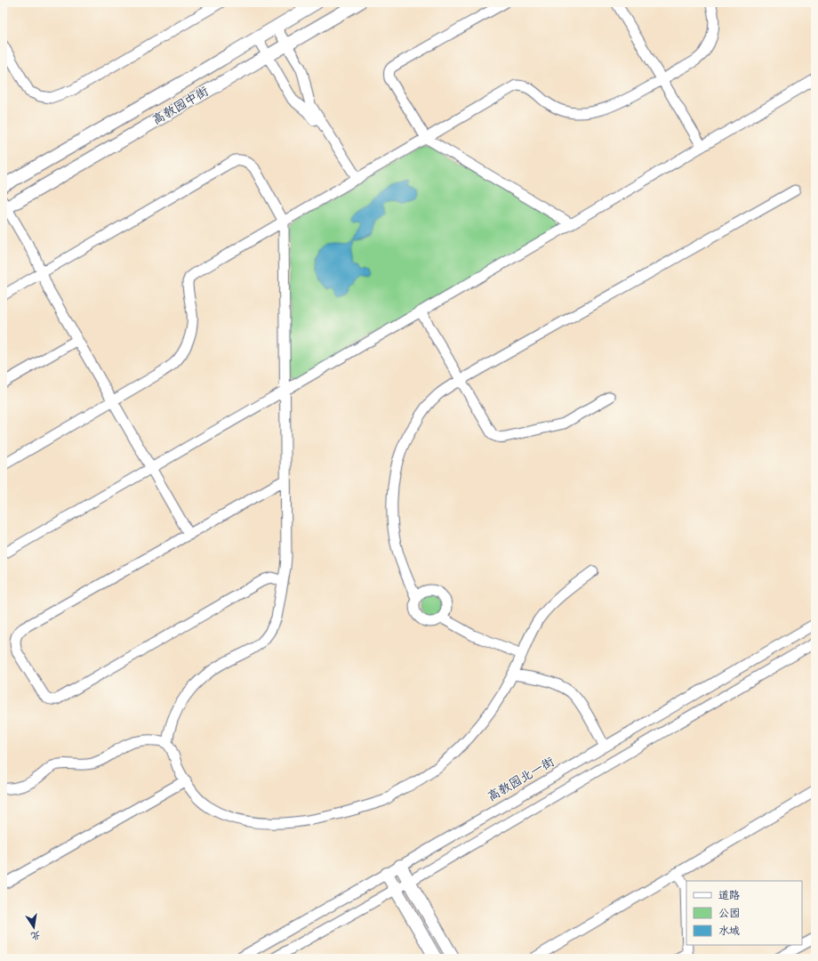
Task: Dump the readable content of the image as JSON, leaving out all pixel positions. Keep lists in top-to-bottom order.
{
  "streets": {
    "main road": ["高教园中街"],
    "street": ["高教园北一街"]
  },
  "legend": ["道路", "公园", "水域"],
  "north": "bottom"
}
